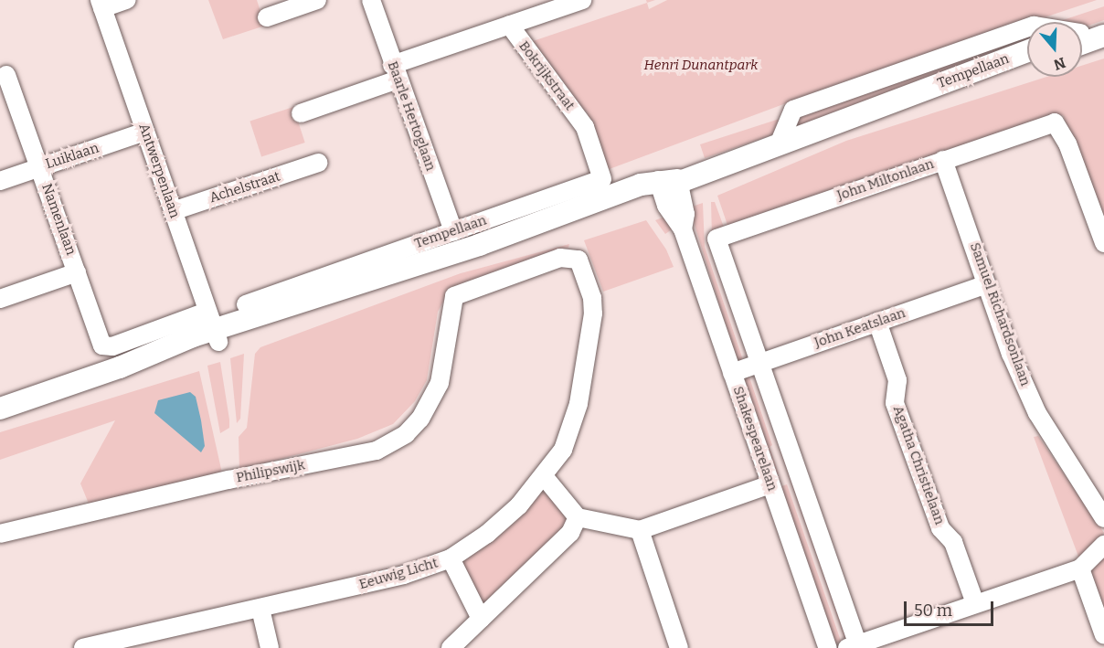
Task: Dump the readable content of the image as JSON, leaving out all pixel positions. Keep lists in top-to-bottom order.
{
  "streets": {
    "main road": ["Tempellaan"],
    "street": [
      "Bokrijkstraat",
      "Baarle Hertoglaan",
      "Luiklaan",
      "Antwerpenlaan",
      "John Miltonlaan",
      "Achelstraat",
      "Namenlaan",
      "Samuel Richardsonlaan",
      "John Keatslaan",
      "Shakespearelaan",
      "Agatha Christielaan",
      "Philipswijk",
      "Eeuwig Licht"
    ]
  },
  "crossings": [
    ["Tempellaan", "Bokrijkstraat"],
    ["Tempellaan", "Baarle Hertoglaan"],
    ["Tempellaan", "Antwerpenlaan"],
    ["Tempellaan", "Namenlaan"],
    ["Tempellaan", "Shakespearelaan"],
    ["Bokrijkstraat", "Baarle Hertoglaan"],
    ["Luiklaan", "Antwerpenlaan"],
    ["Luiklaan", "Namenlaan"],
    ["Antwerpenlaan", "Achelstraat"],
    ["John Miltonlaan", "Samuel Richardsonlaan"],
    ["John Miltonlaan", "Shakespearelaan"],
    ["Samuel Richardsonlaan", "John Keatslaan"],
    ["John Keatslaan", "Shakespearelaan"],
    ["John Keatslaan", "Agatha Christielaan"],
    ["Philipswijk", "Eeuwig Licht"]
  ],
  "parks": ["Henri Dunantpark"],
  "scale_bar": "50 m",
  "north": "bottom"
}
